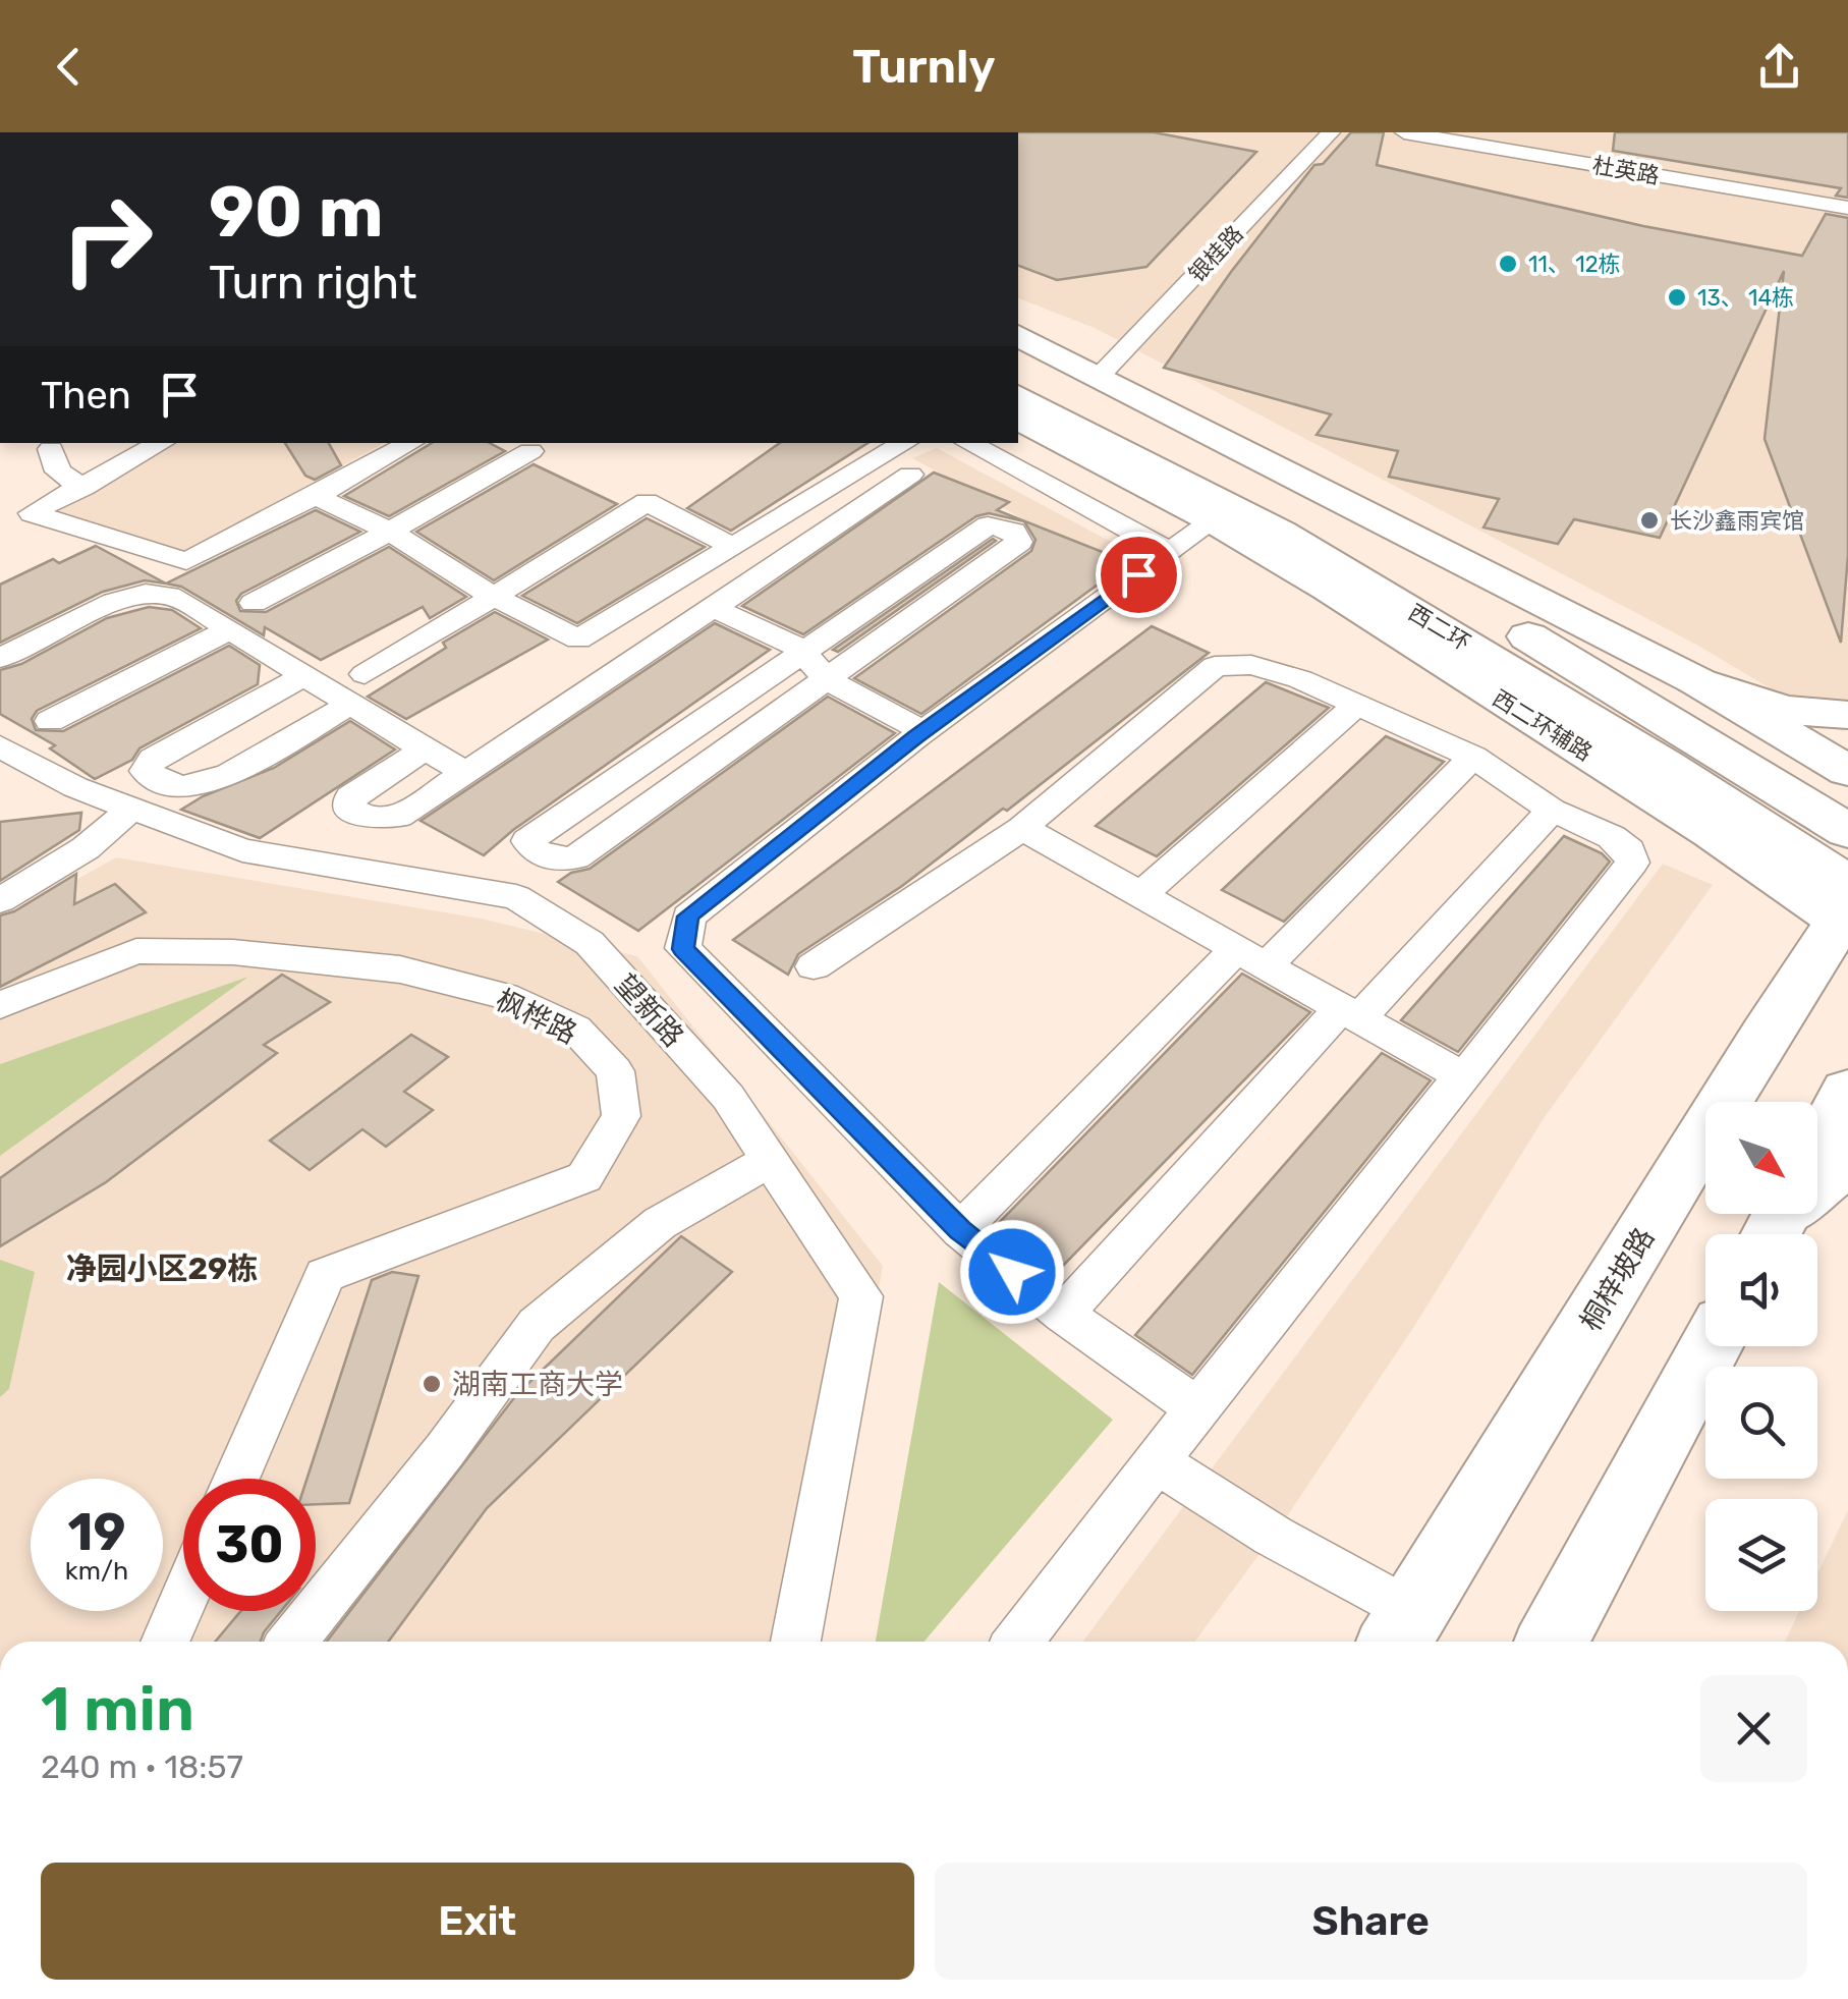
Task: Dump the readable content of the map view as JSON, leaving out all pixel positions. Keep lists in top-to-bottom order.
{
  "streets": {
    "main road": ["西二环", "桐梓坡路"],
    "street": [
      "杜英路",
      "银桂路",
      "西二环辅路",
      "望新路",
      "枫桦路"
    ]
  },
  "crossings": [
    ["西二环", "西二环辅路"],
    ["西二环", "桐梓坡路"],
    ["西二环辅路", "桐梓坡路"]
  ],
  "districts": ["净园小区29栋"],
  "places": [
    "11、 12栋",
    "13、 14栋",
    "长沙鑫雨宾馆",
    "湖南工商大学"
  ],
  "north": "bottom right",
  "page": {
    "header": "Turnly",
    "turn": ["90 m", "Turn right"],
    "then": "Then",
    "speed": "19 km/h",
    "limit": "30",
    "heading": ["1 min", "240 m · 18:57"],
    "buttons": ["Exit", "Share"]
  }
}
